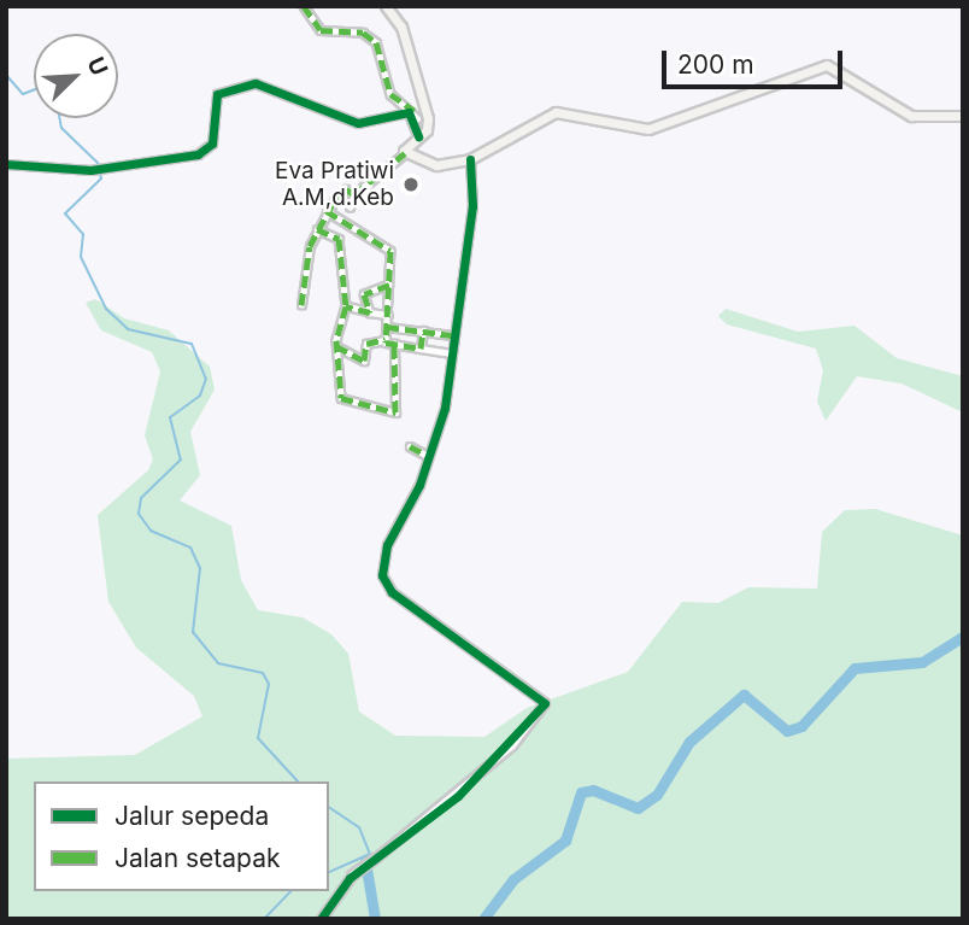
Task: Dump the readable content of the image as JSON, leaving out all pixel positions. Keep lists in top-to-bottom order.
{
  "places": ["Eva Pratiwi A.M,d.Keb"],
  "legend": ["Jalur sepeda", "Jalan setapak"],
  "scale_bar": "200 m",
  "north": "top right"
}
